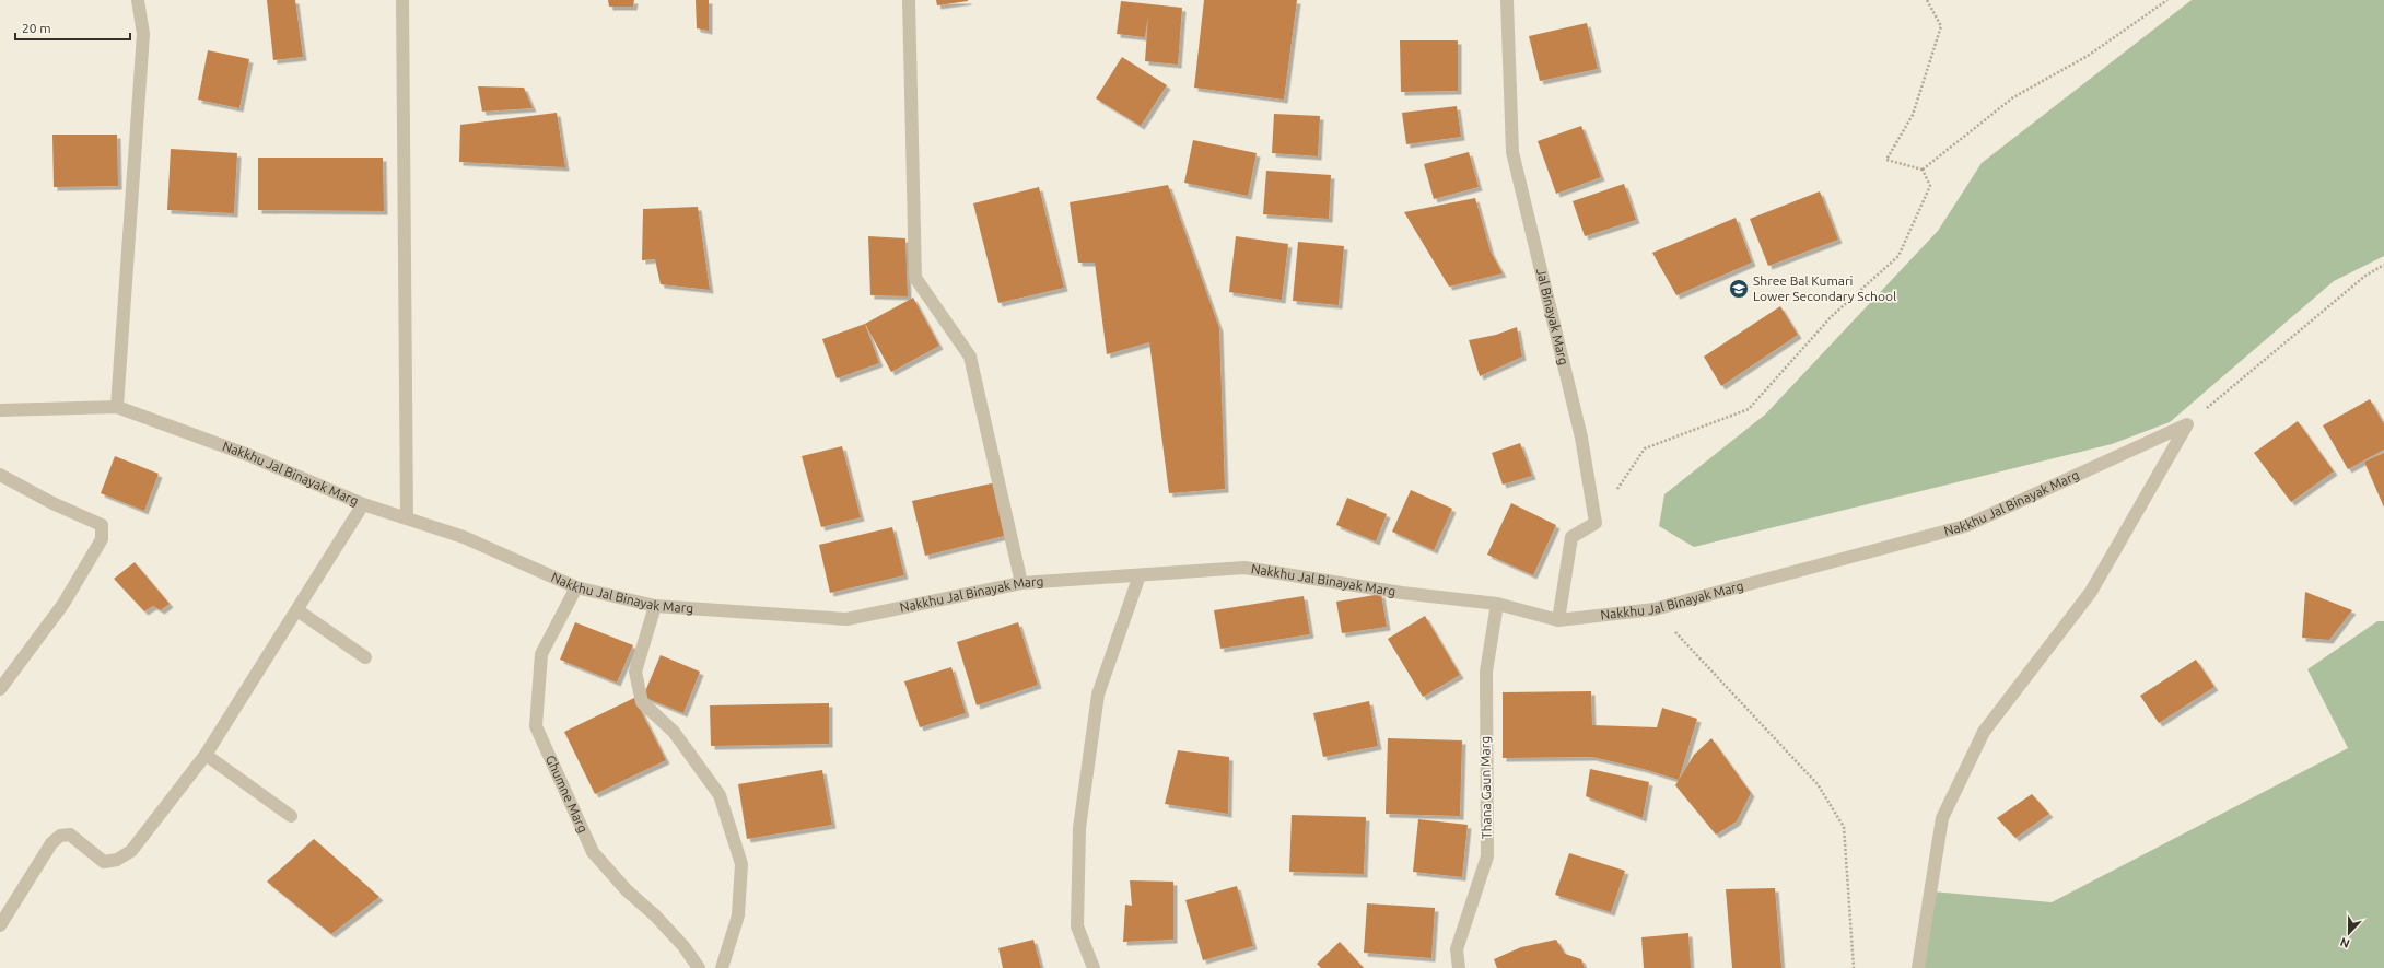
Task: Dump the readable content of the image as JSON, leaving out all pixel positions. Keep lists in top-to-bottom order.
{
  "streets": {
    "street": [
      "Jal Binayak Marg",
      "Nakkhu Jal Binayak Marg",
      "Thana Gaun Marg",
      "Ghumne Marg"
    ]
  },
  "crossings": [
    ["Nakkhu Jal Binayak Marg", "Thana Gaun Marg"],
    ["Nakkhu Jal Binayak Marg", "Ghumne Marg"]
  ],
  "places": {
    "school or university": ["Shree Bal Kumari Lower Secondary School"]
  },
  "scale_bar": "20 m",
  "north": "bottom"
}
